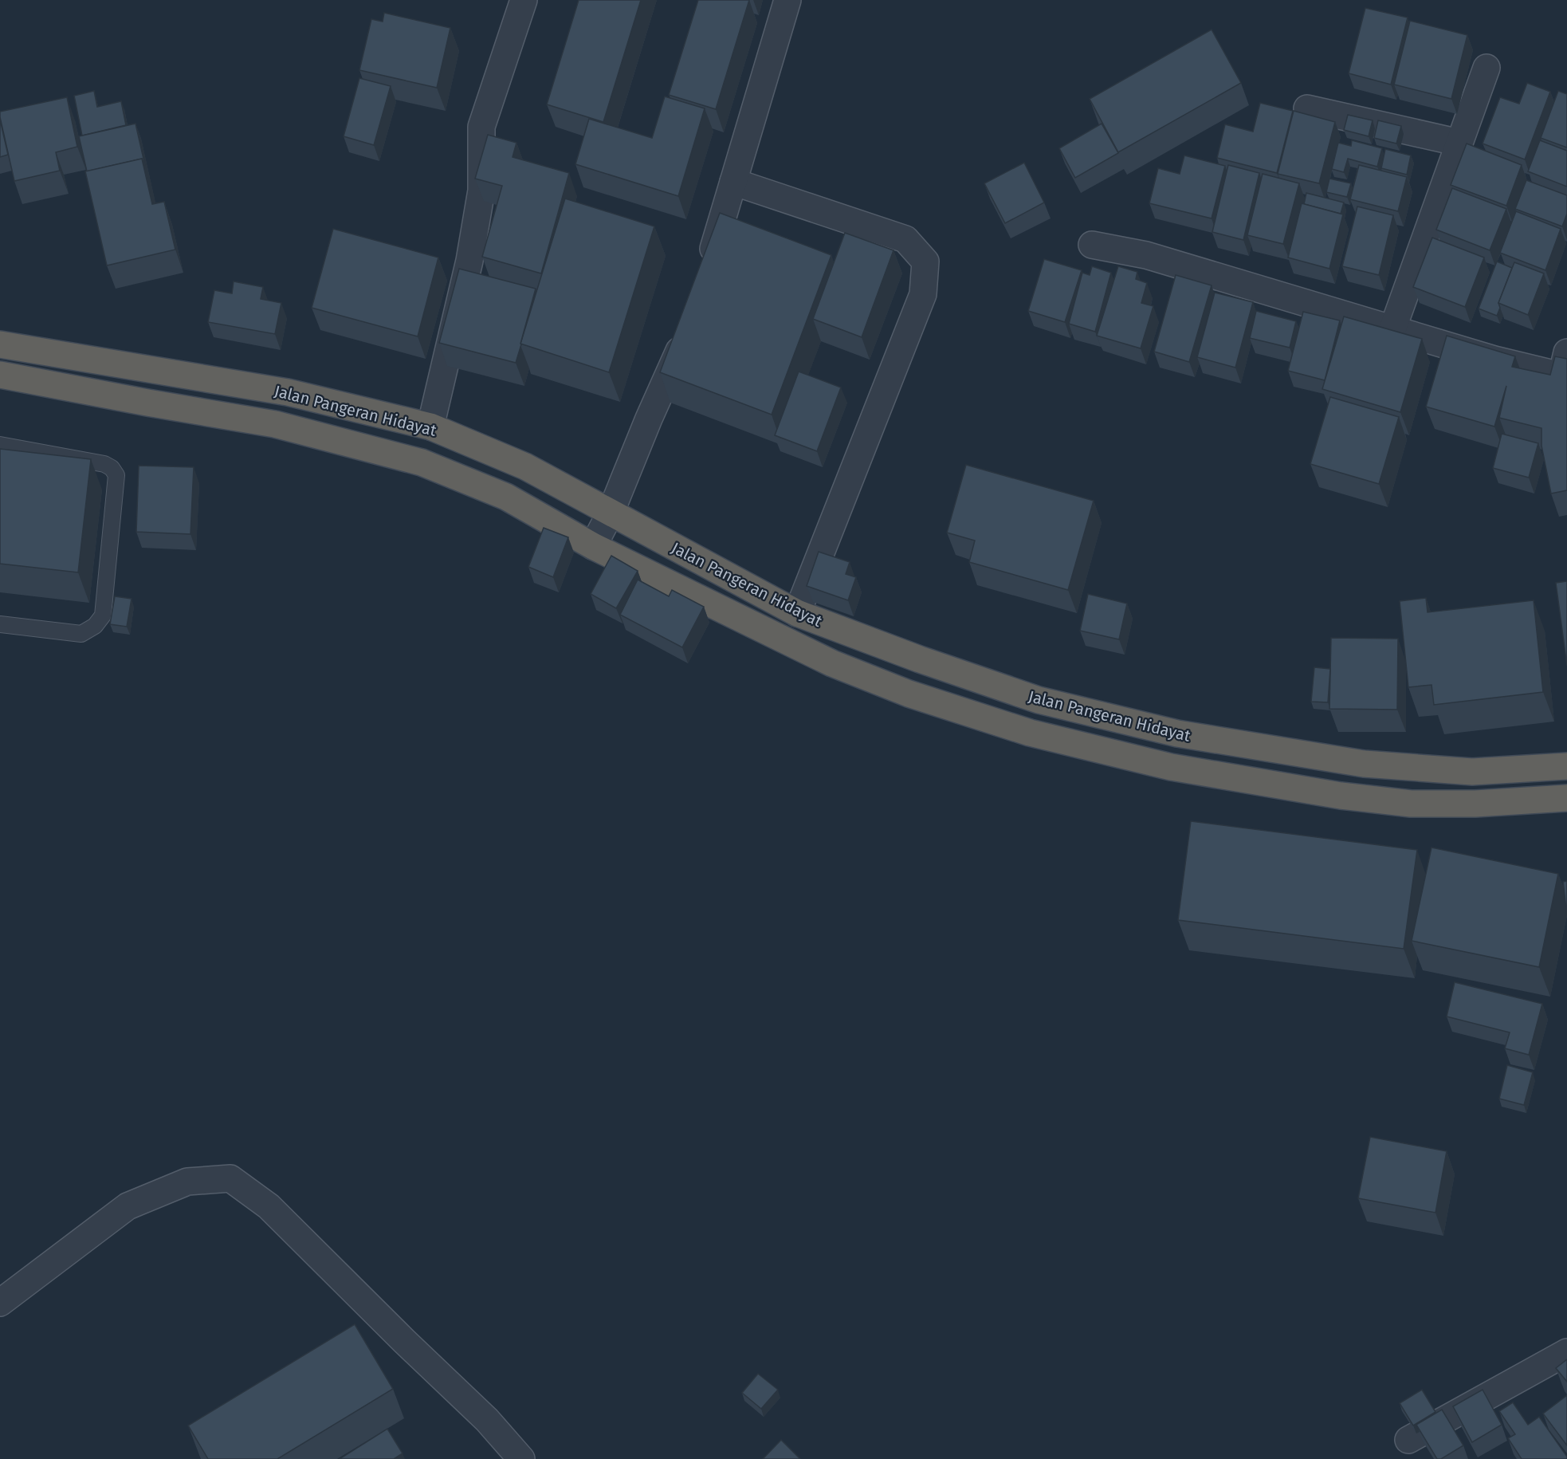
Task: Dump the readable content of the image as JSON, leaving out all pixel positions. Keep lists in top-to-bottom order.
{
  "streets": {
    "highway": ["Jalan Pangeran Hidayat"]
  }
}
